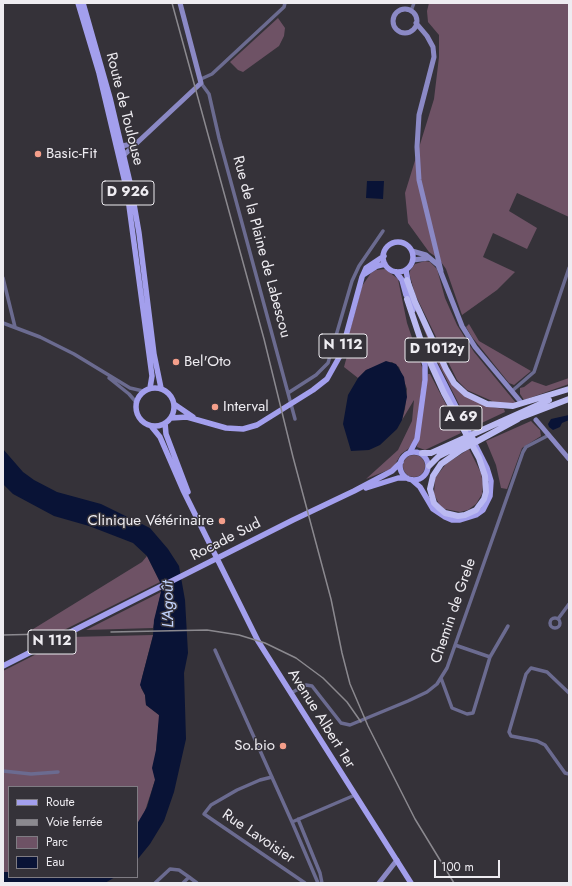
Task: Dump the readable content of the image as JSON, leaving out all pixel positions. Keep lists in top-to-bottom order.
{
  "streets": {
    "highway": ["D 1012y", "A 69"],
    "main road": [
      "Route de Toulouse",
      "D 926",
      "N 112",
      "Rocade Sud",
      "Avenue Albert 1er"
    ],
    "street": ["Rue de la Plaine de Labescou", "Chemin de Grele", "Rue Lavoisier"]
  },
  "crossings": [
    ["Route de Toulouse", "D 926"],
    ["Route de Toulouse", "N 112"],
    ["D 926", "N 112"],
    ["D 1012y", "A 69"],
    ["A 69", "Rocade Sud"],
    ["Chemin de Grele", "Avenue Albert 1er"]
  ],
  "water": ["L'Agoût"],
  "places": [
    "Basic-Fit",
    "Bel'Oto",
    "Interval",
    "Clinique Vétérinaire",
    "So.bio"
  ],
  "legend": [
    "Route",
    "Voie ferrée",
    "Parc",
    "Eau"
  ],
  "scale_bar": "100 m"
}
